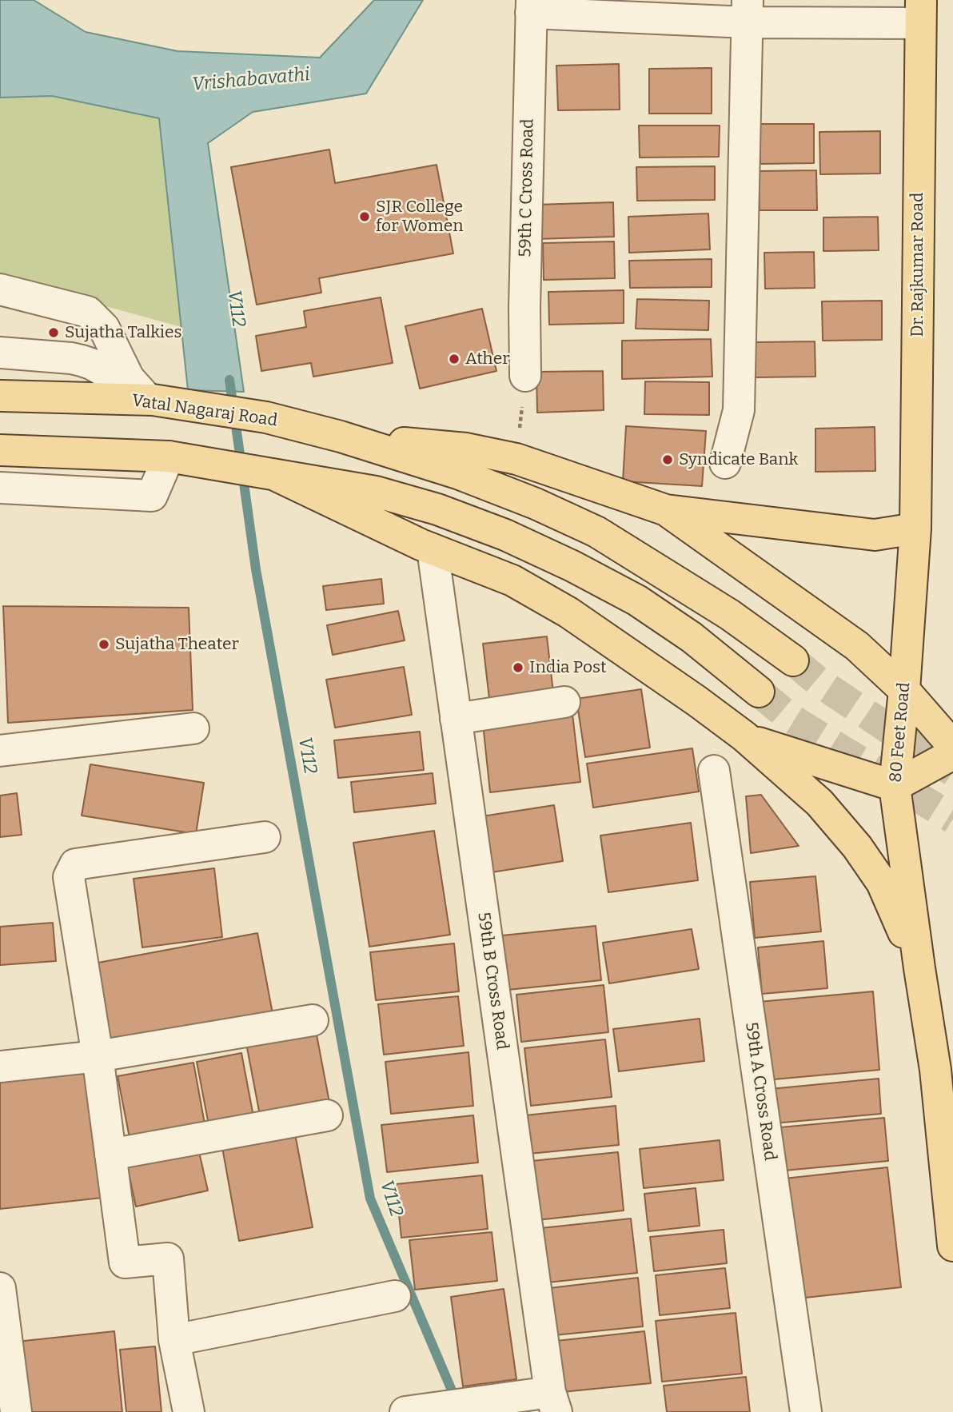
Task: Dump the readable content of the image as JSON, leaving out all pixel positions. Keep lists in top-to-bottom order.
{
  "streets": {
    "main road": ["Dr. Rajkumar Road", "Vatal Nagaraj Road", "80 Feet Road"],
    "street": ["59th C Cross Road", "59th B Cross Road", "59th A Cross Road"]
  },
  "crossings": [
    ["Dr. Rajkumar Road", "80 Feet Road"]
  ],
  "water": ["Vrishabavathi", "V112"],
  "places": [
    "SJR College for Women",
    "Sujatha Talkies",
    "Ather",
    "Syndicate Bank",
    "Sujatha Theater",
    "India Post"
  ]
}
